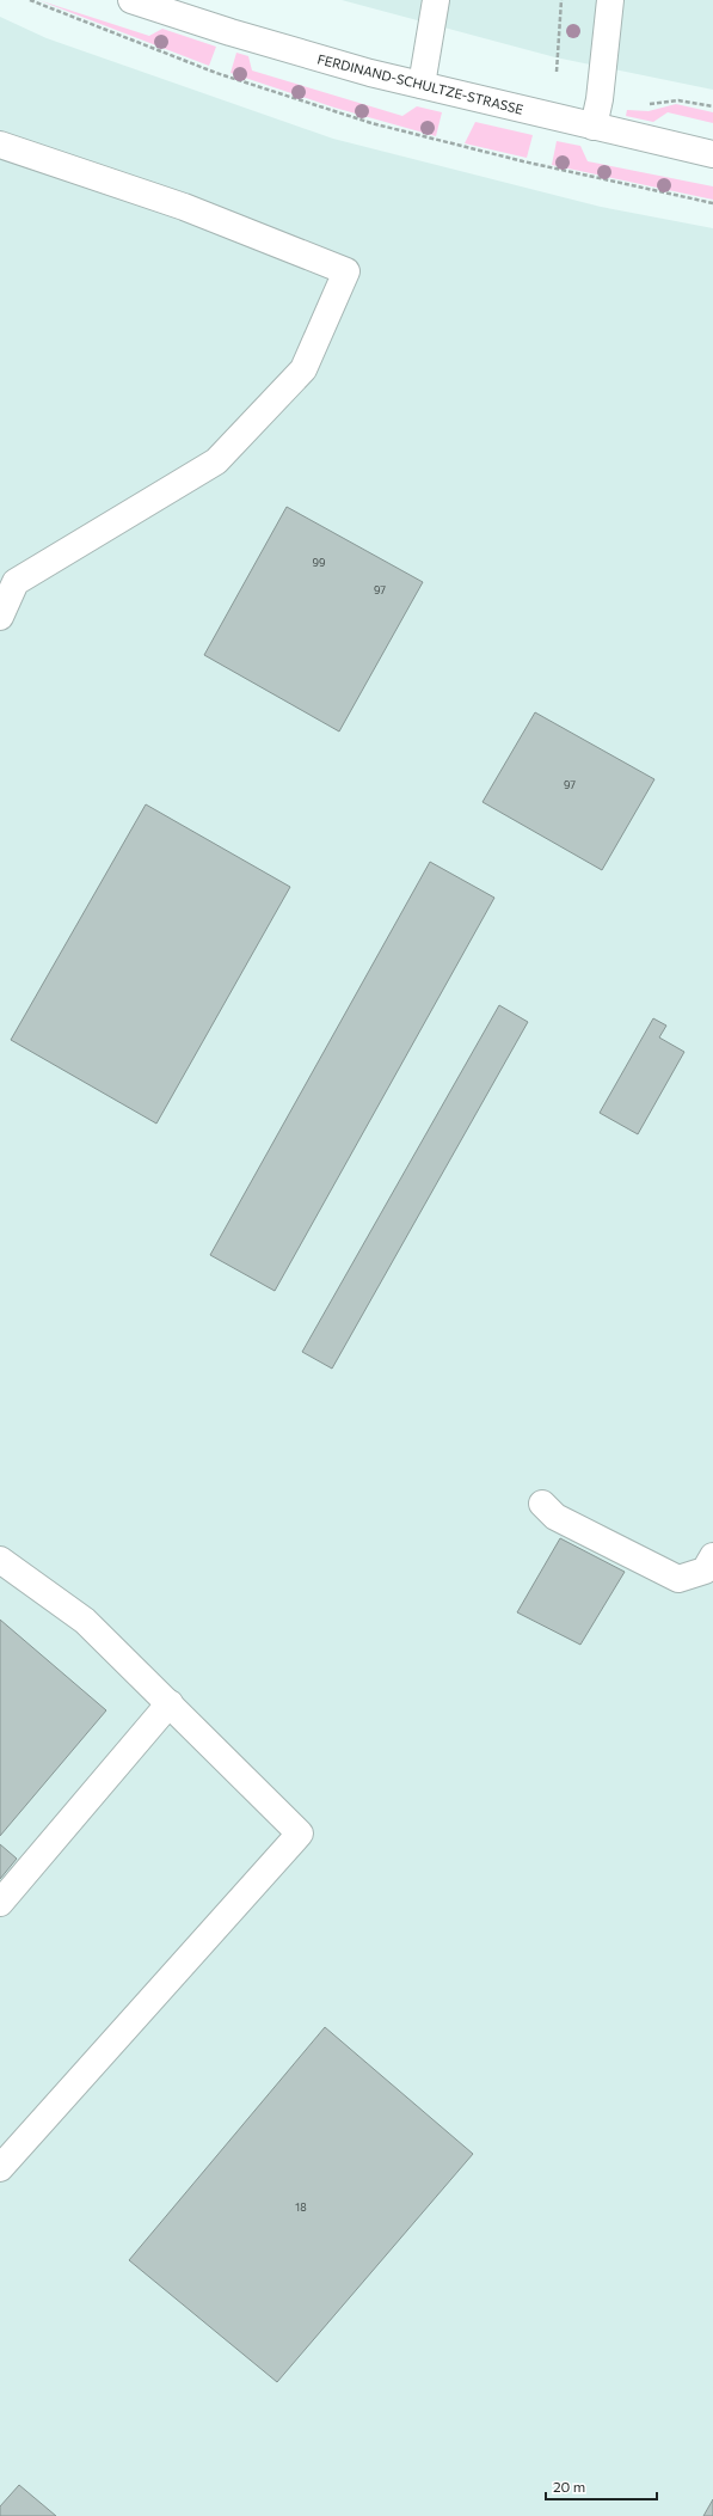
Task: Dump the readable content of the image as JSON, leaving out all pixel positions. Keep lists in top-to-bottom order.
{
  "streets": {
    "street": ["FERDINAND-SCHULTZE-STRASSE"]
  },
  "house_numbers": [
    "99",
    "97",
    "97",
    "18"
  ],
  "scale_bar": "20 m"
}
